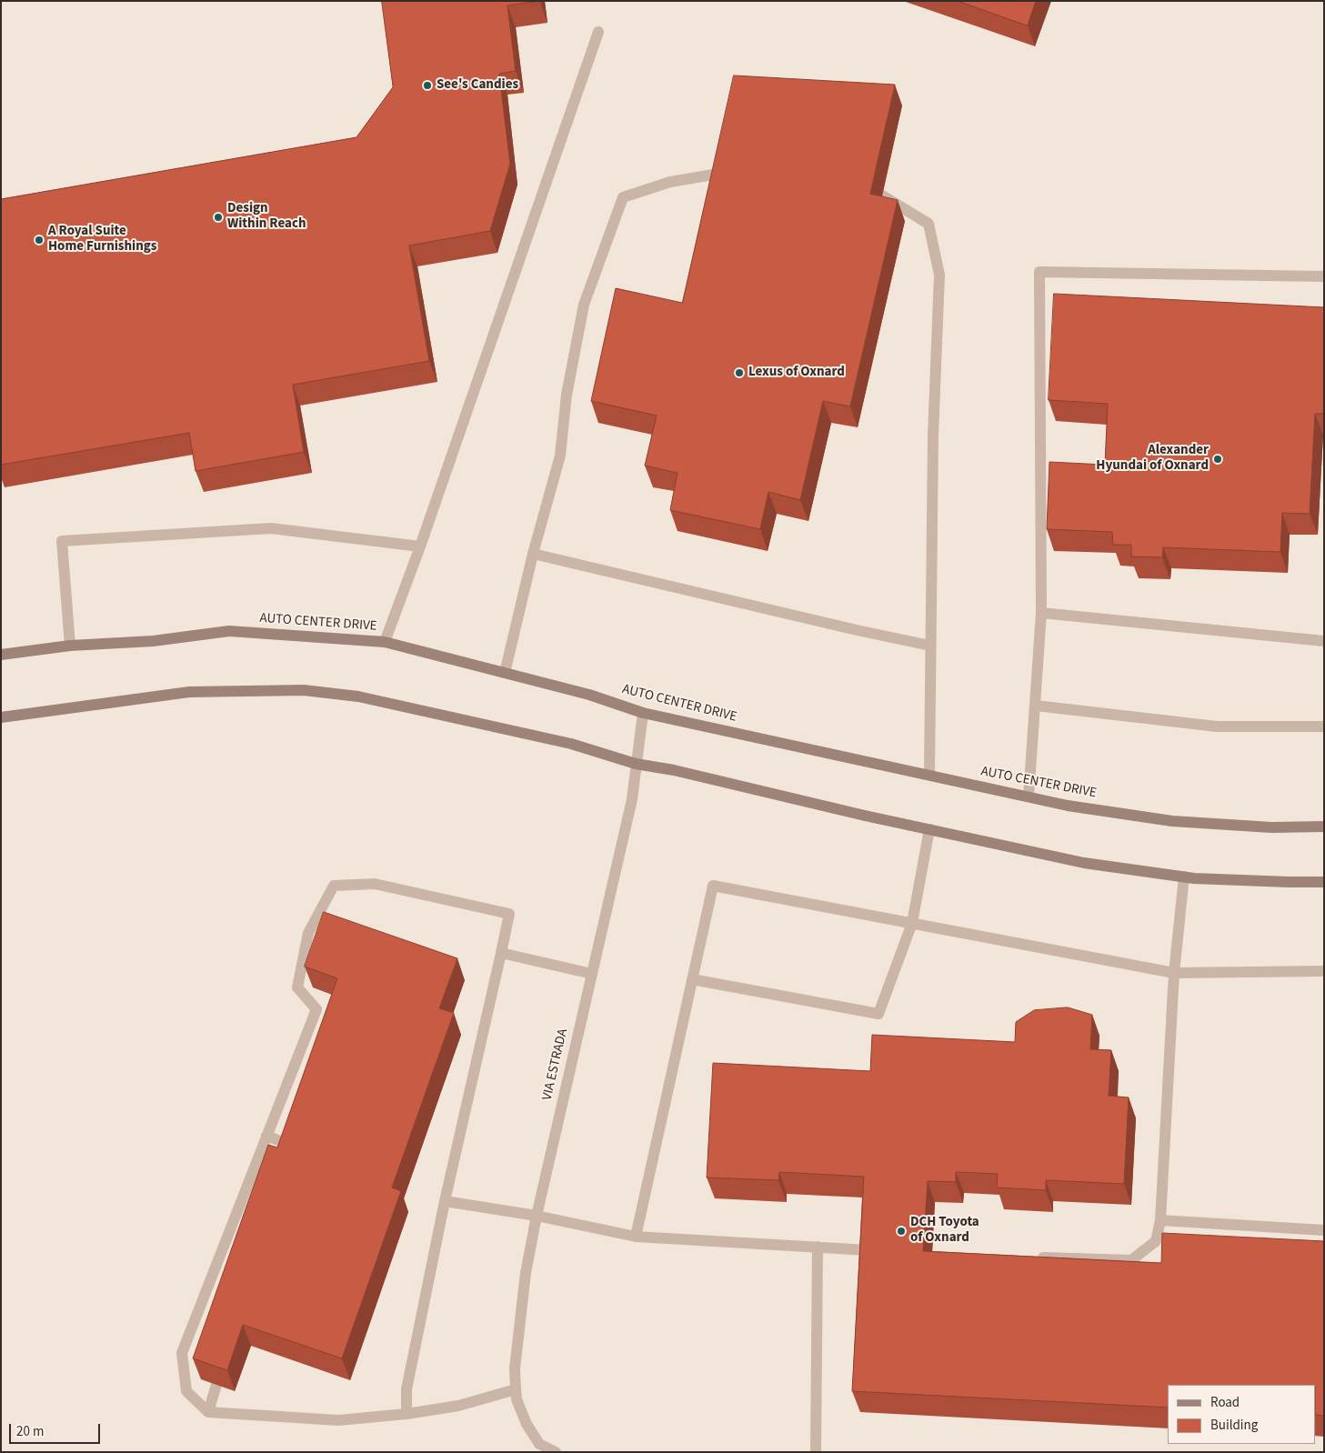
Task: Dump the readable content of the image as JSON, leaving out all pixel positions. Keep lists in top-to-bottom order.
{
  "streets": {
    "street": ["AUTO CENTER DRIVE", "VIA ESTRADA"]
  },
  "crossings": [
    ["AUTO CENTER DRIVE", "VIA ESTRADA"]
  ],
  "places": [
    "See's Candies",
    "Design Within Reach",
    "A Royal Suite Home Furnishings",
    "Lexus of Oxnard",
    "Alexander Hyundai of Oxnard",
    "DCH Toyota of Oxnard"
  ],
  "legend": ["Road", "Building"],
  "scale_bar": "20 m"
}
